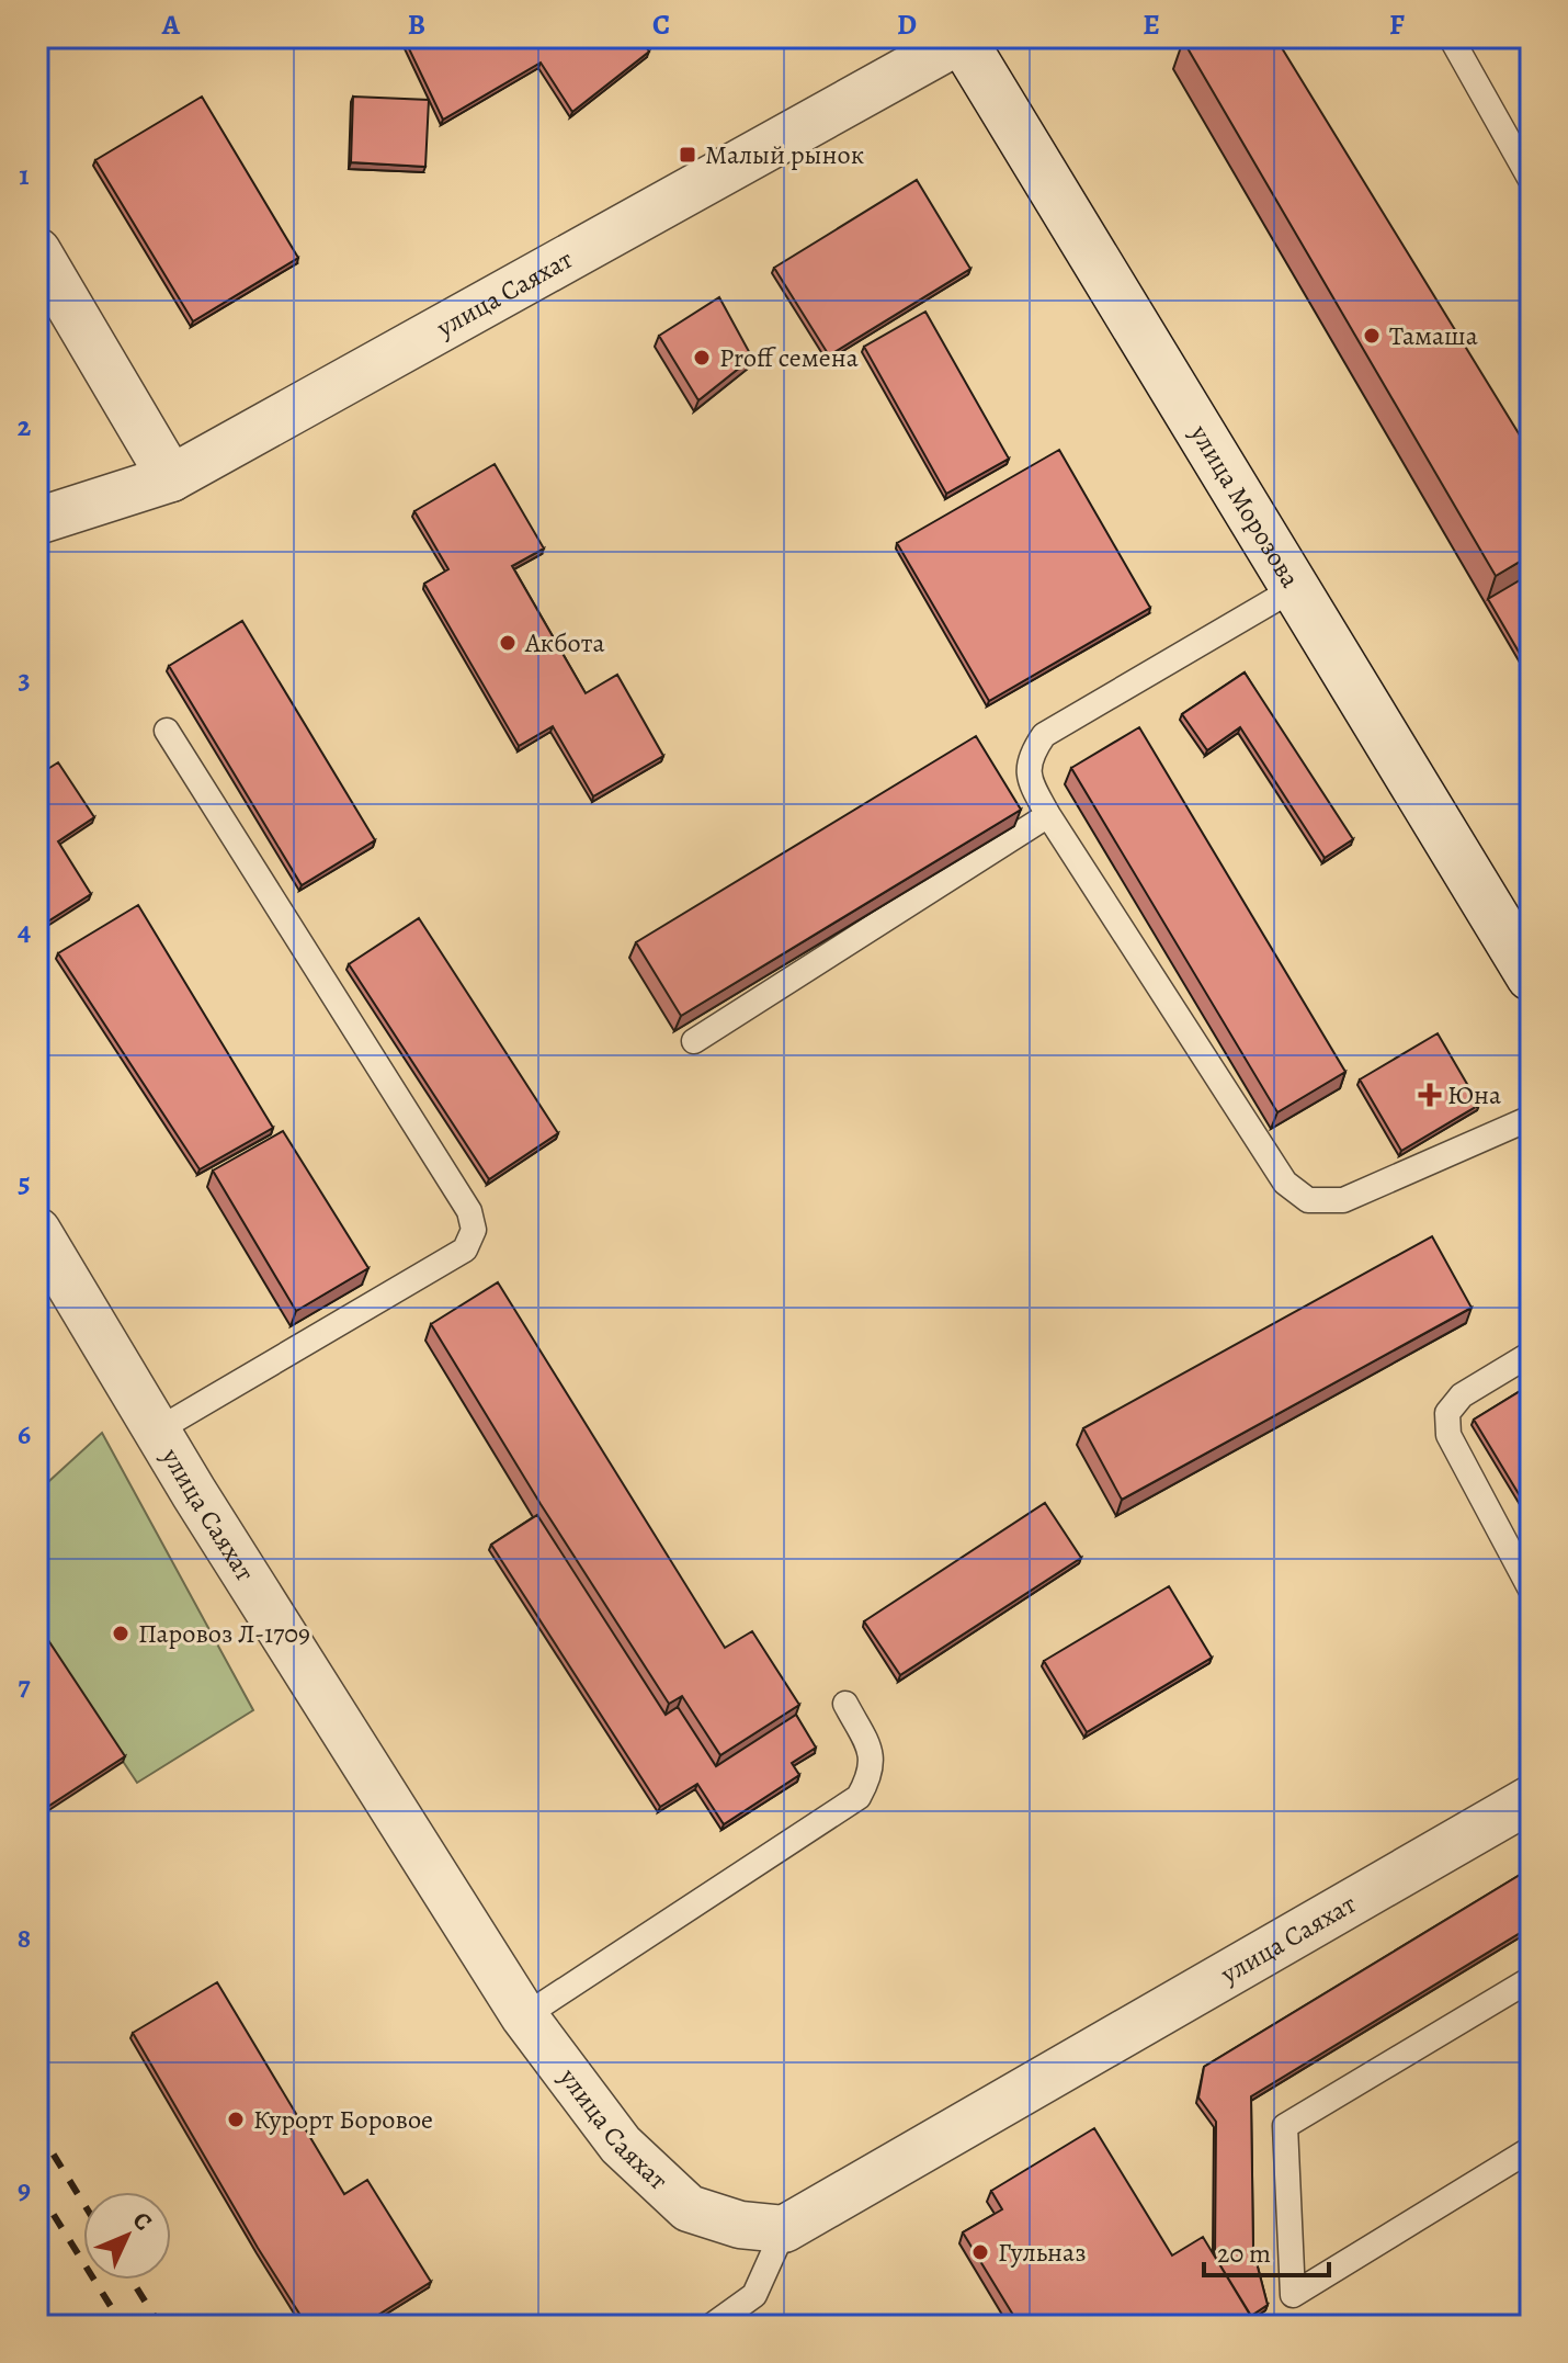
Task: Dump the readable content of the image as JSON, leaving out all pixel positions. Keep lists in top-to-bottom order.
{
  "streets": {
    "main road": ["улица Морозова"],
    "street": ["улица Саяхат"]
  },
  "crossings": [
    ["улица Саяхат", "улица Морозова"]
  ],
  "places": {
    "transit": ["Малый рынок"],
    "other": [
      "Тамаша",
      "Proff семена",
      "Акбота",
      "Паровоз Л-1709",
      "Курорт Боровое",
      "Гульназ"
    ],
    "health": ["Юна"]
  },
  "scale_bar": "20 m",
  "north": "top right",
  "grid": {
    "columns": [
      "A",
      "B",
      "C",
      "D",
      "E",
      "F"
    ],
    "rows": [
      "1",
      "2",
      "3",
      "4",
      "5",
      "6",
      "7",
      "8",
      "9"
    ]
  }
}
